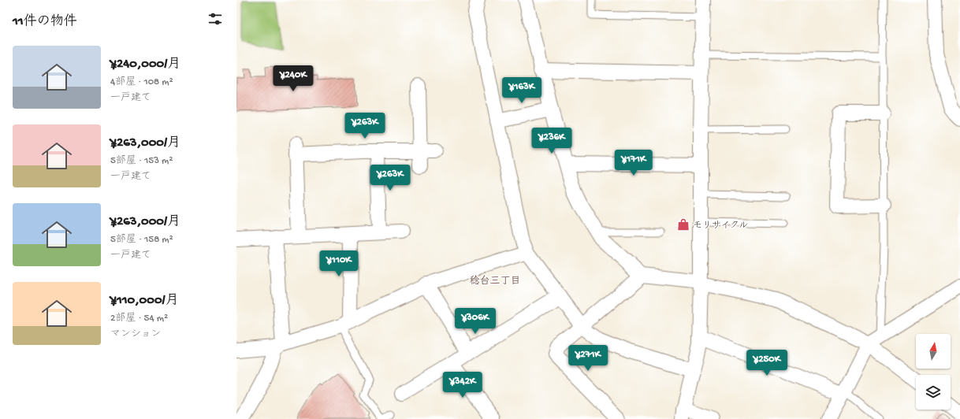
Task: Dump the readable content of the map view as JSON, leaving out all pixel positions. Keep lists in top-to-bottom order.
{
  "districts": ["稔台三丁目"],
  "places": {
    "shop": ["モリサイクル"]
  },
  "north": "top",
  "page": {
    "heading": "11件の物件",
    "list": [
      {
        "name": "¥240,000/月",
        "note": "4部屋 · 108 m² · 一戸建て"
      },
      {
        "name": "¥263,000/月",
        "note": "5部屋 · 153 m² · 一戸建て"
      },
      {
        "name": "¥263,000/月",
        "note": "5部屋 · 158 m² · 一戸建て"
      },
      {
        "name": "¥110,000/月",
        "note": "2部屋 · 54 m² · マンション"
      }
    ],
    "price": [
      "¥240K",
      "¥163K",
      "¥263K",
      "¥236K",
      "¥171K",
      "¥263K",
      "¥110K",
      "¥306K",
      "¥271K",
      "¥250K",
      "¥342K"
    ]
  }
}
